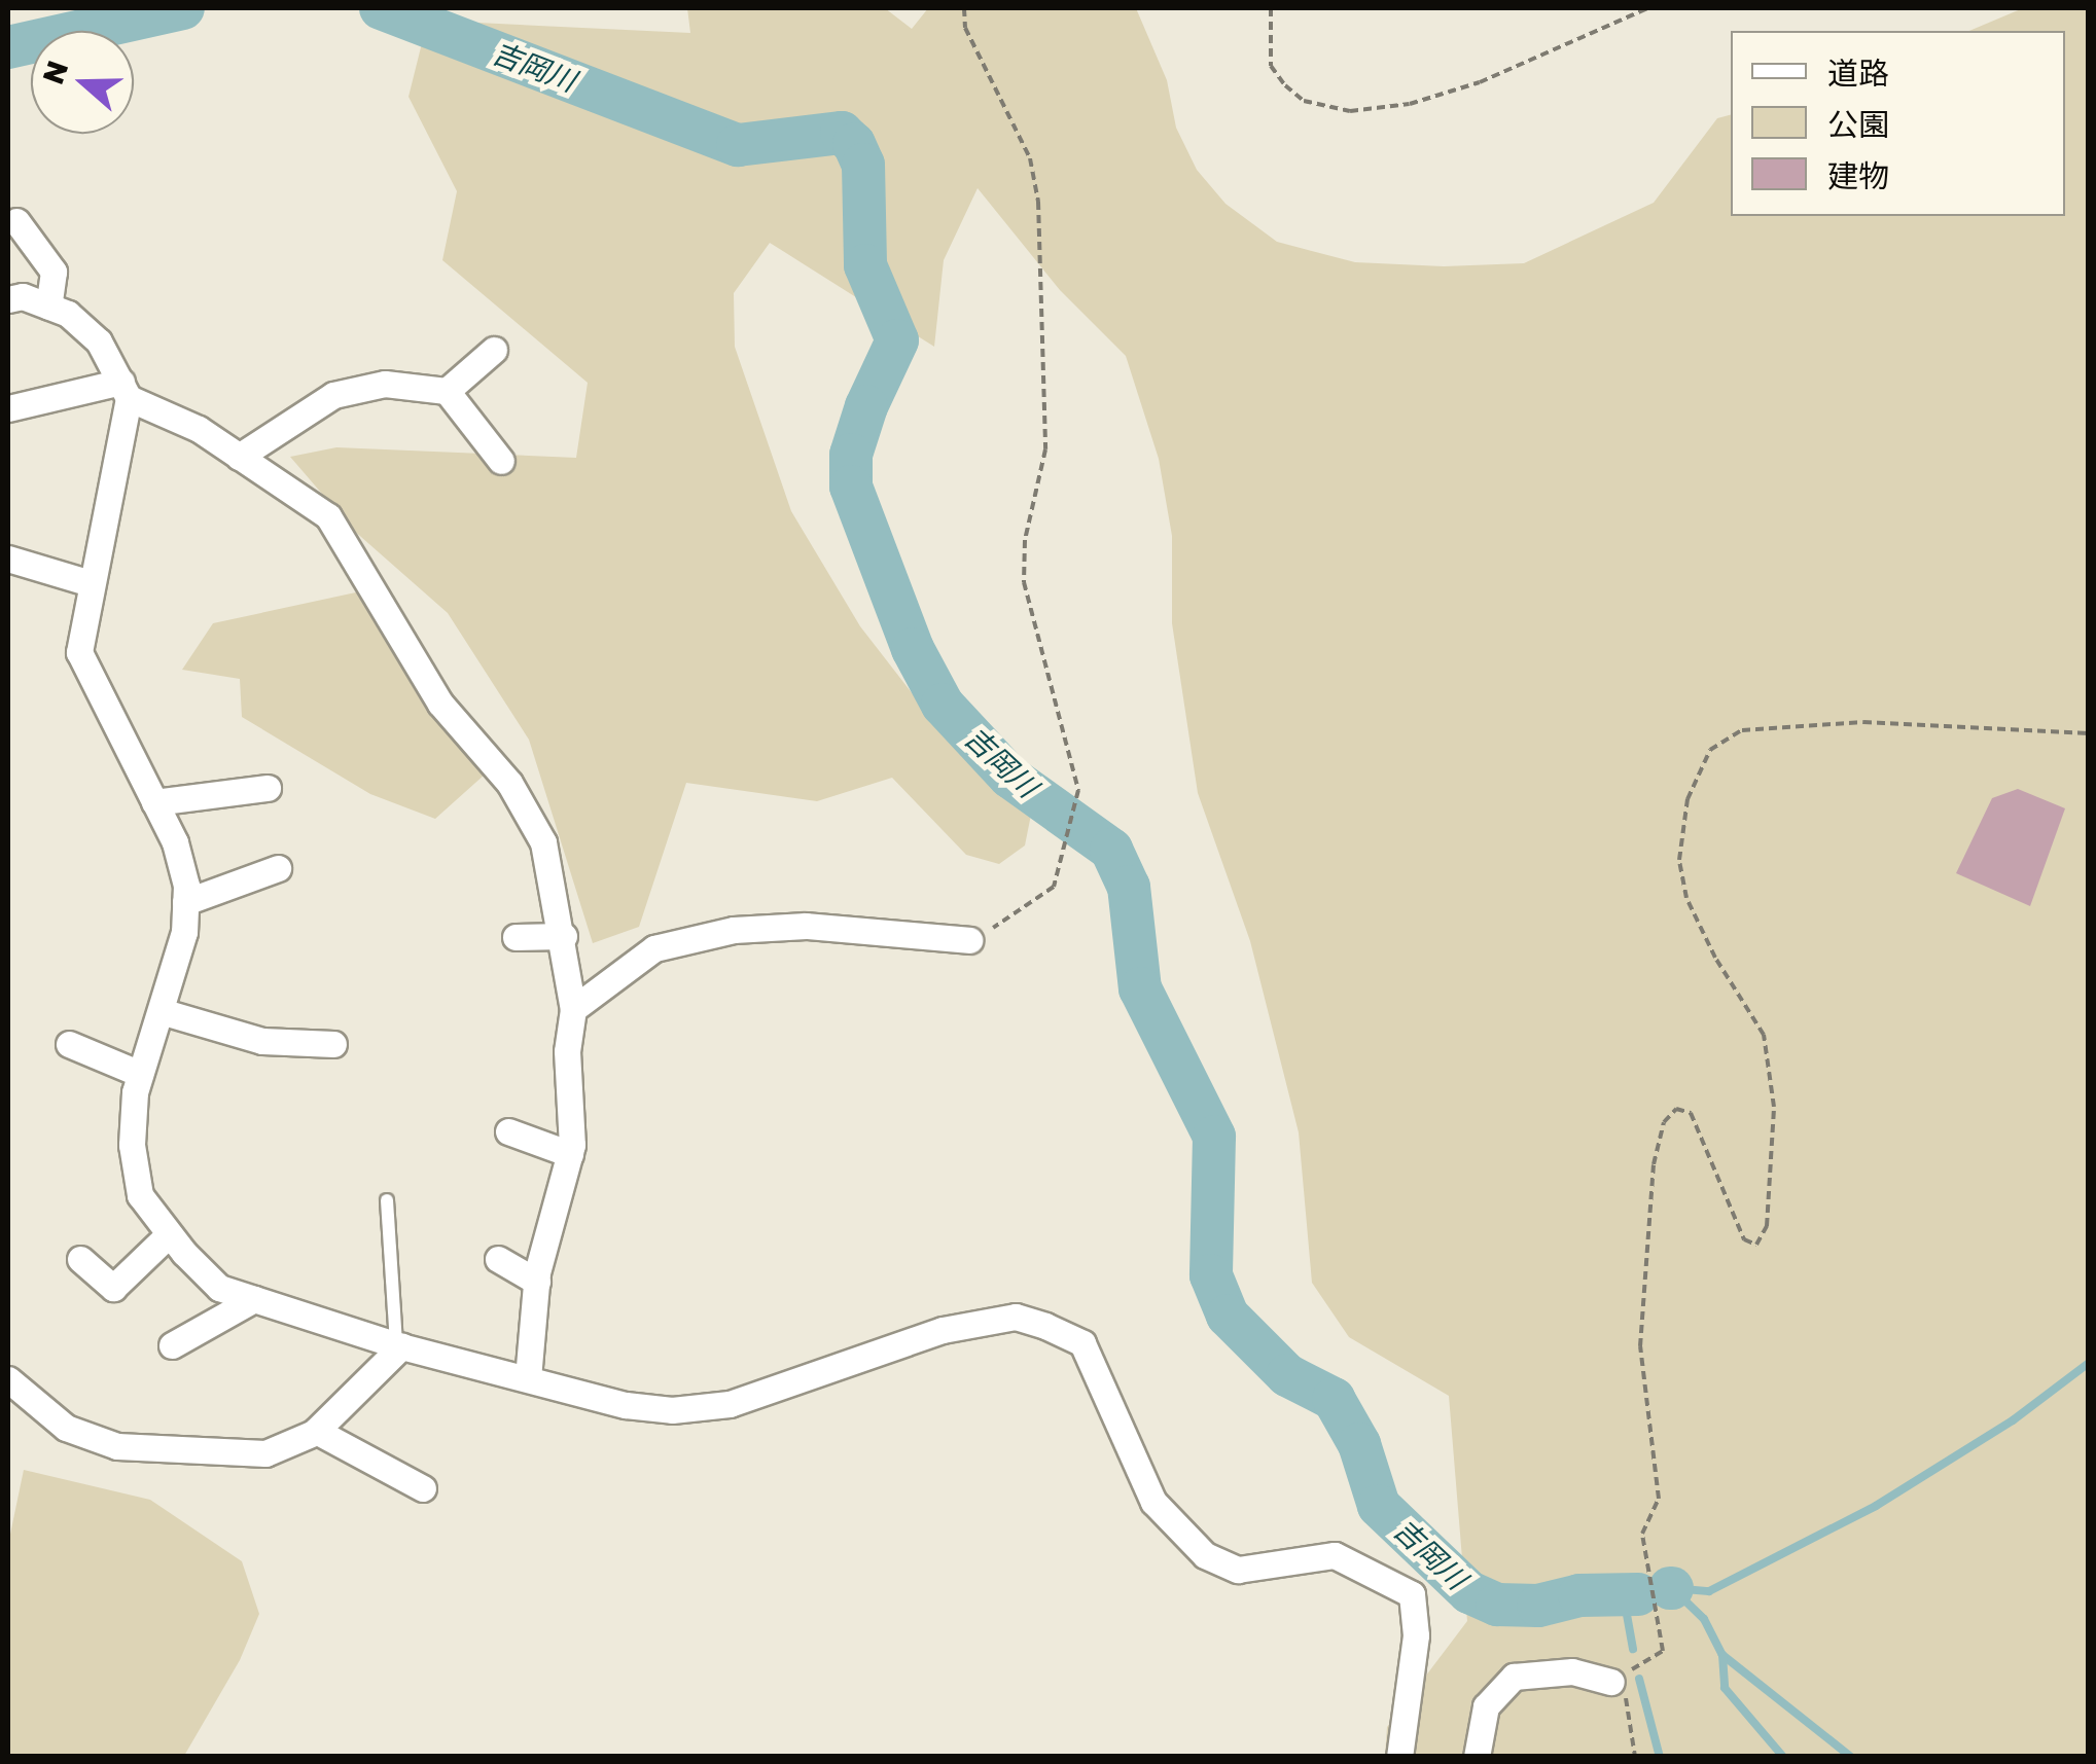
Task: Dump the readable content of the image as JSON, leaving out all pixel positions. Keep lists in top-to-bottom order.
{
  "water": ["吉岡川"],
  "legend": ["道路", "公園", "建物"],
  "north": "left"
}
